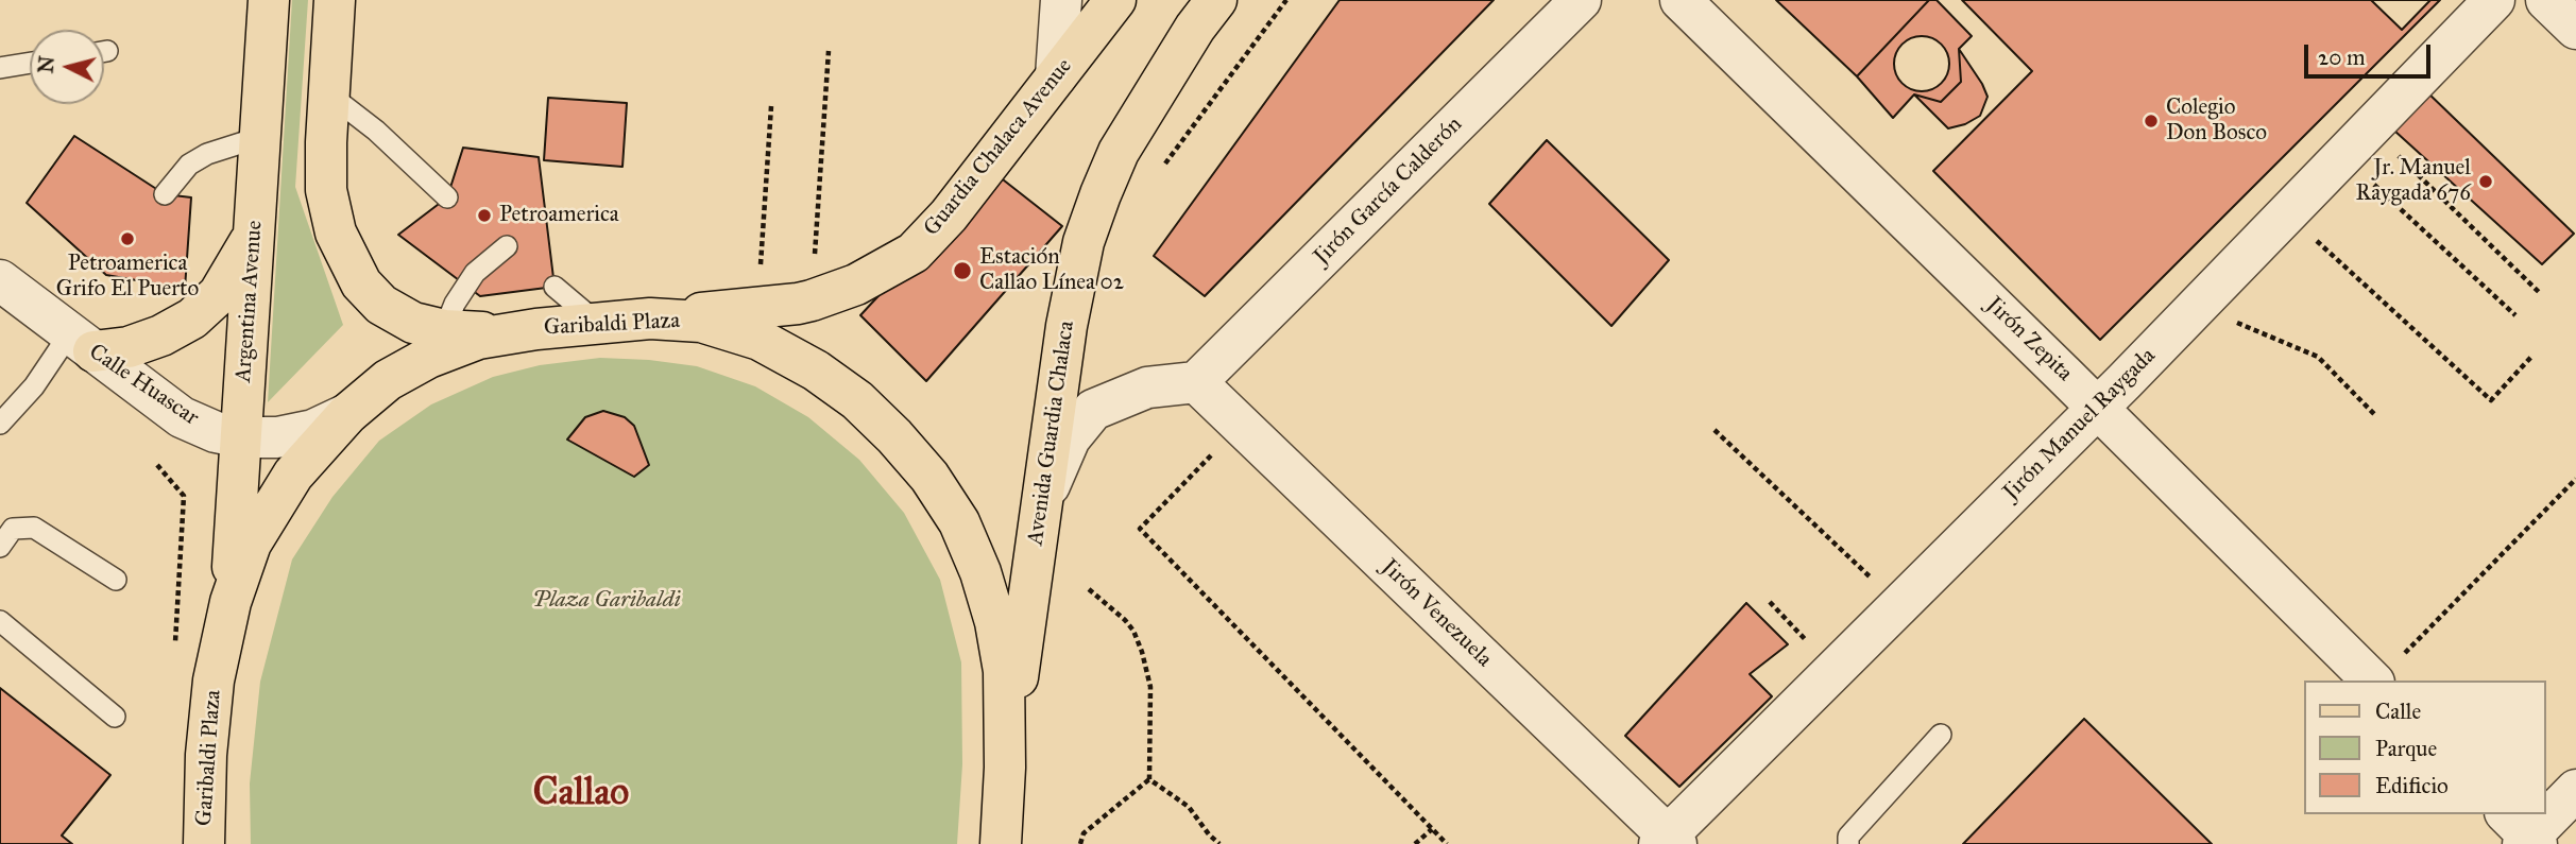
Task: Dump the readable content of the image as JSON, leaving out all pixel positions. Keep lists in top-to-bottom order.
{
  "streets": {
    "main road": [
      "Guardia Chalaca Avenue",
      "Argentina Avenue",
      "Garibaldi Plaza",
      "Avenida Guardia Chalaca"
    ],
    "street": [
      "Jirón García Calderón",
      "Jirón Zepita",
      "Calle Huascar",
      "Jirón Manuel Raygada",
      "Jirón Venezuela"
    ]
  },
  "crossings": [
    ["Guardia Chalaca Avenue", "Garibaldi Plaza"],
    ["Jirón García Calderón", "Jirón Venezuela"],
    ["Argentina Avenue", "Garibaldi Plaza"],
    ["Argentina Avenue", "Calle Huascar"],
    ["Garibaldi Plaza", "Calle Huascar"],
    ["Garibaldi Plaza", "Avenida Guardia Chalaca"],
    ["Jirón Zepita", "Jirón Manuel Raygada"],
    ["Jirón Manuel Raygada", "Jirón Venezuela"]
  ],
  "districts": ["Callao"],
  "parks": ["Plaza Garibaldi"],
  "places": [
    "Colegio Don Bosco",
    "Jr. Manuel Raygada 676",
    "Petroamerica",
    "Petroamerica Grifo El Puerto",
    "Estación Callao Línea 02"
  ],
  "legend": ["Calle", "Parque", "Edificio"],
  "scale_bar": "20 m",
  "north": "left"
}
